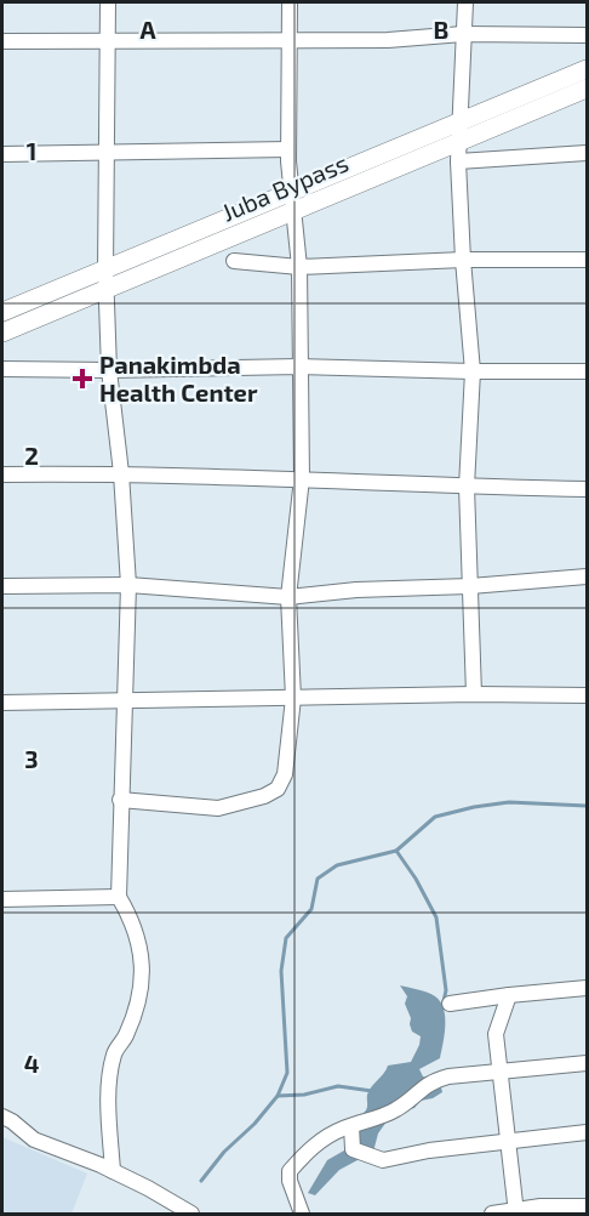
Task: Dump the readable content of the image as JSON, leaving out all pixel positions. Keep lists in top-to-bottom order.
{
  "streets": {
    "main road": ["Juba Bypass"]
  },
  "places": {
    "health": ["Panakimbda Health Center"]
  },
  "grid": {
    "columns": ["A", "B"],
    "rows": [
      "1",
      "2",
      "3",
      "4"
    ]
  }
}
